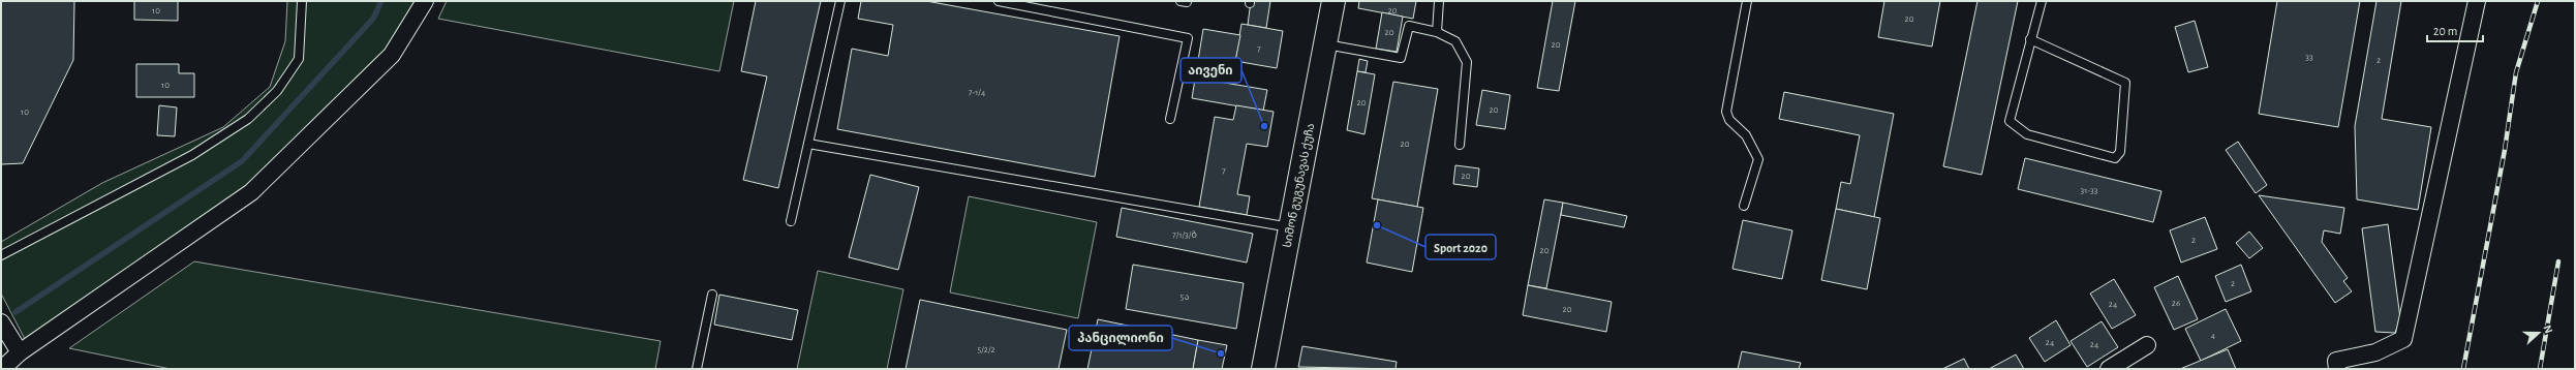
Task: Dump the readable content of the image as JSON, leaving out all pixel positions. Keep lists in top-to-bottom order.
{
  "streets": {
    "main road": ["სიმონ გუგუნავას ქუჩა"]
  },
  "places": ["აივენი", "Sport 2020", "პანცილიონი"],
  "house_numbers": [
    "10",
    "20",
    "20",
    "20",
    "20",
    "7",
    "33",
    "2",
    "10",
    "7-1/4",
    "20",
    "20",
    "10",
    "20",
    "7",
    "20",
    "31-33",
    "7/1/3/ბ",
    "2",
    "20",
    "2",
    "5ა",
    "26",
    "24",
    "20",
    "4",
    "24",
    "24",
    "5/2/2"
  ],
  "scale_bar": "20 m",
  "north": "right"
}
